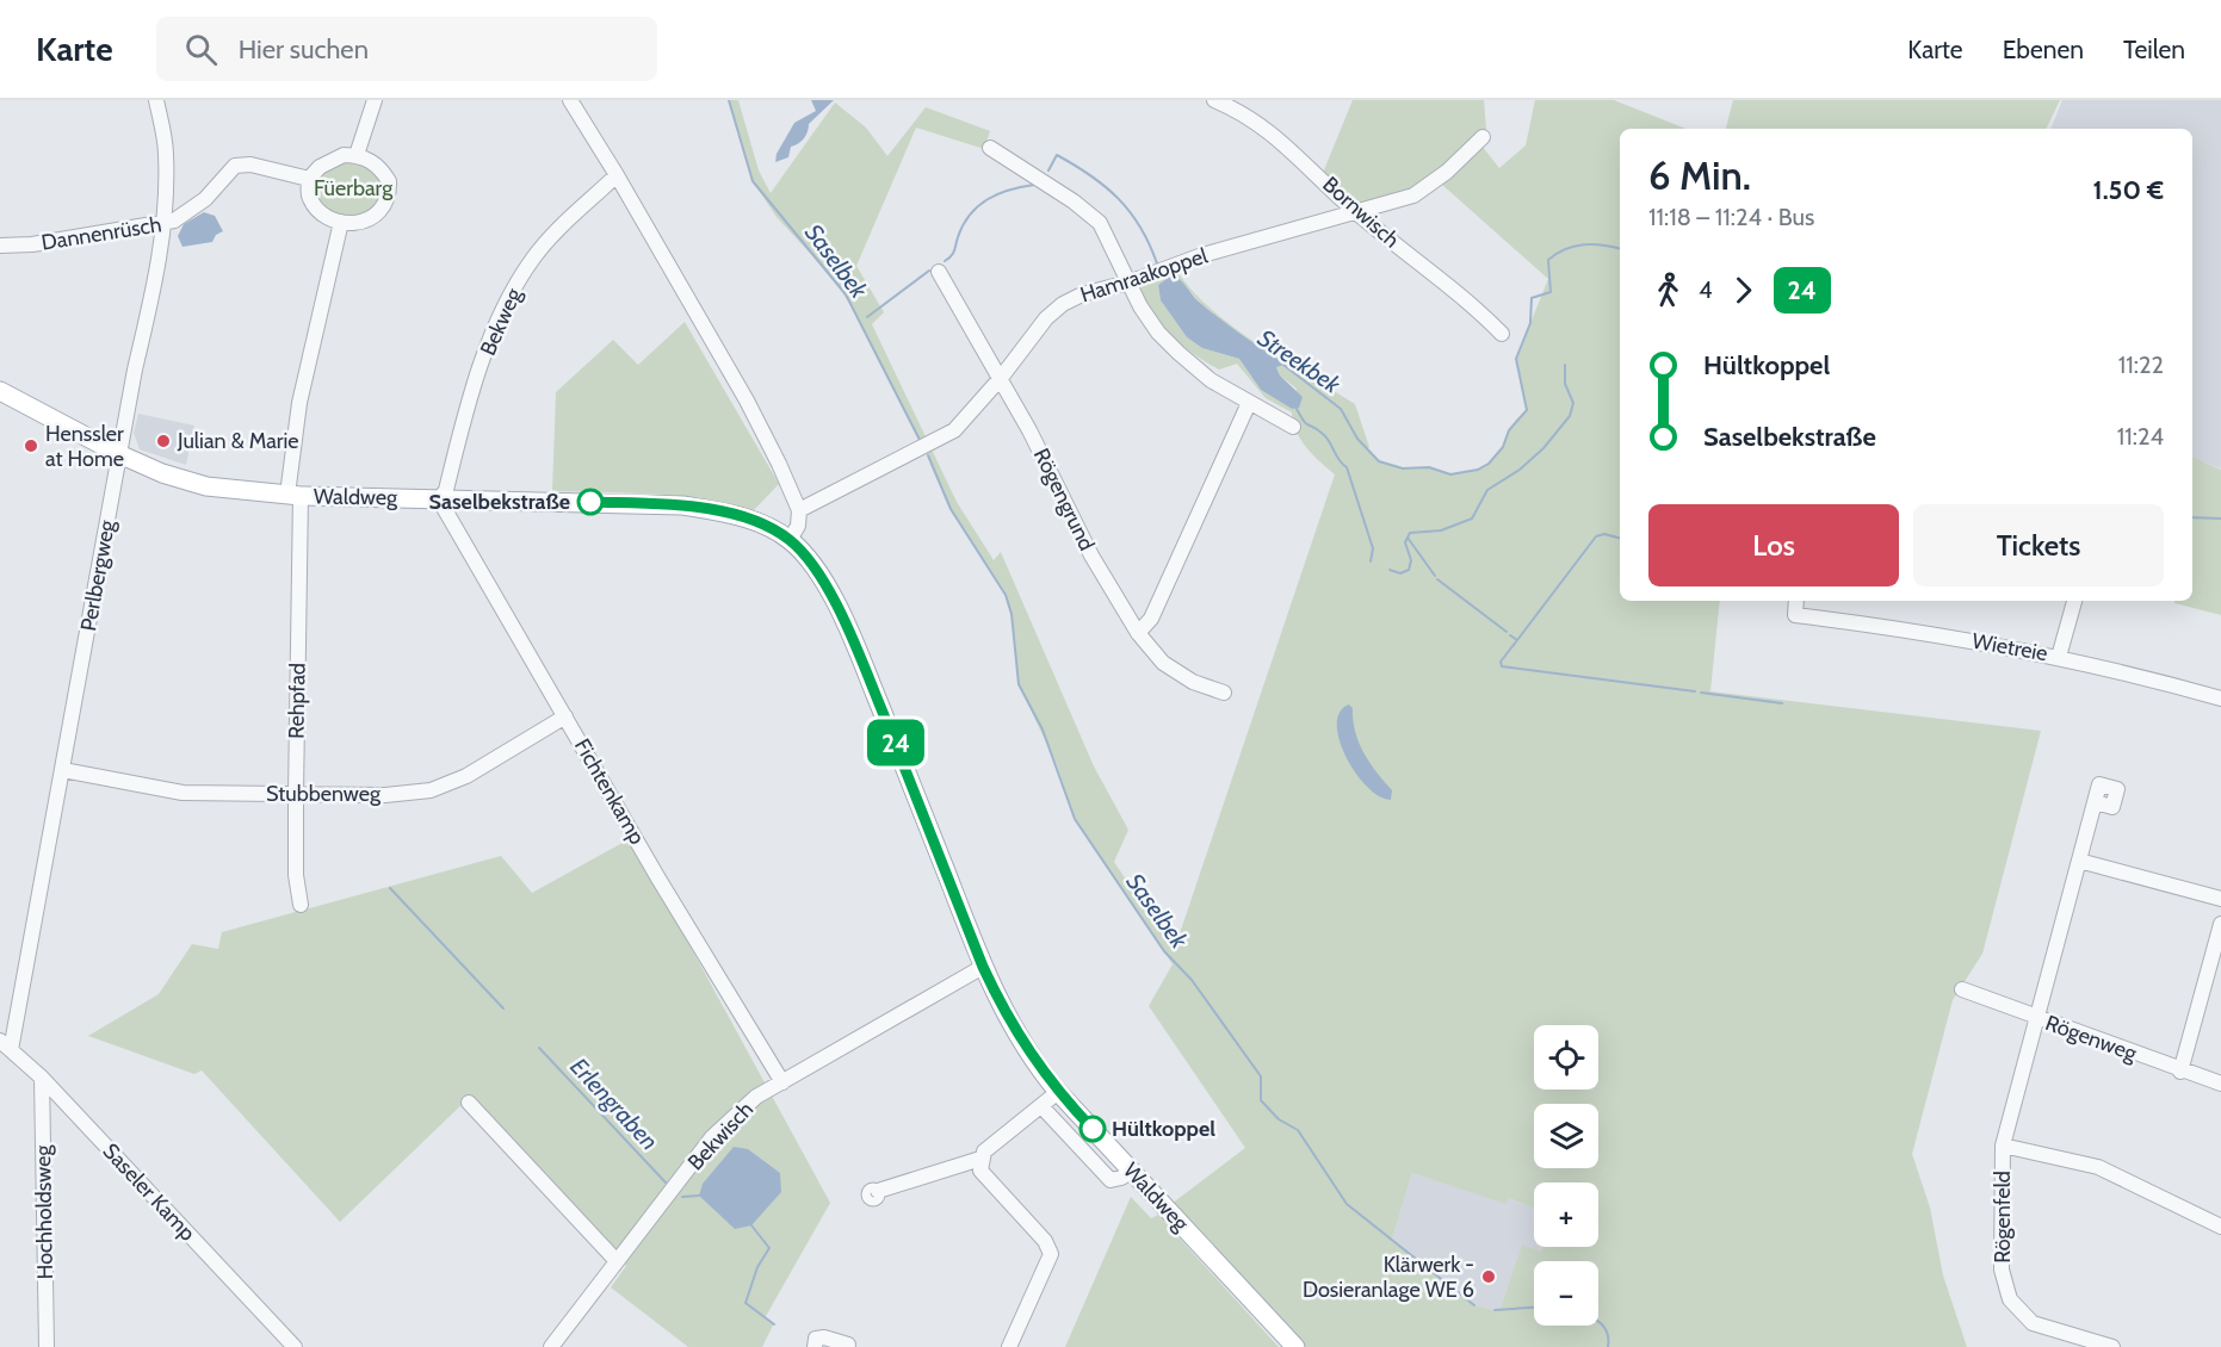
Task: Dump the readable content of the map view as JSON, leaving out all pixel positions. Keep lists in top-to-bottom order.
{
  "streets": {
    "main road": ["Waldweg"],
    "street": [
      "Bornwisch",
      "Dannenrüsch",
      "Hamraakoppel",
      "Bekweg",
      "Rögengrund",
      "Perlbergweg",
      "Wietreie",
      "Rehpfad",
      "Fichtenkamp",
      "Stubbenweg",
      "Rögenweg",
      "Bekwisch",
      "Saseler Kamp",
      "Hochholdsweg",
      "Rögenfeld"
    ]
  },
  "crossings": [
    ["Bornwisch", "Hamraakoppel"],
    ["Dannenrüsch", "Perlbergweg"],
    ["Dannenrüsch", "Rehpfad"],
    ["Hamraakoppel", "Rögengrund"],
    ["Bekweg", "Waldweg"],
    ["Bekweg", "Fichtenkamp"],
    ["Waldweg", "Perlbergweg"],
    ["Waldweg", "Rehpfad"],
    ["Waldweg", "Fichtenkamp"],
    ["Waldweg", "Bekwisch"],
    ["Perlbergweg", "Stubbenweg"],
    ["Perlbergweg", "Saseler Kamp"],
    ["Rehpfad", "Stubbenweg"],
    ["Fichtenkamp", "Stubbenweg"],
    ["Fichtenkamp", "Bekwisch"],
    ["Rögenweg", "Rögenfeld"],
    ["Saseler Kamp", "Hochholdsweg"]
  ],
  "water": ["Saselbek", "Streekbek", "Erlengraben"],
  "parks": ["Füerbarg"],
  "places": [
    "Julian & Marie",
    "Henssler at Home",
    "Saselbekstraße",
    "Hültkoppel",
    "Klärwerk - Dosieranlage WE 6"
  ],
  "lines": ["bus line 24"],
  "page": {
    "header": "Karte",
    "search": "Hier suchen",
    "nav": ["Karte", "Ebenen", "Teilen"],
    "on_map": "24",
    "heading": ["6 Min.", "11:18 – 11:24 · Bus", "1.50 €"],
    "legs": ["4", "24"],
    "list": [
      {
        "name": "Hültkoppel",
        "value": "11:22"
      },
      {
        "name": "Saselbekstraße",
        "value": "11:24"
      }
    ],
    "buttons": ["Los", "Tickets"],
    "map_buttons": ["+", "−"]
  }
}
